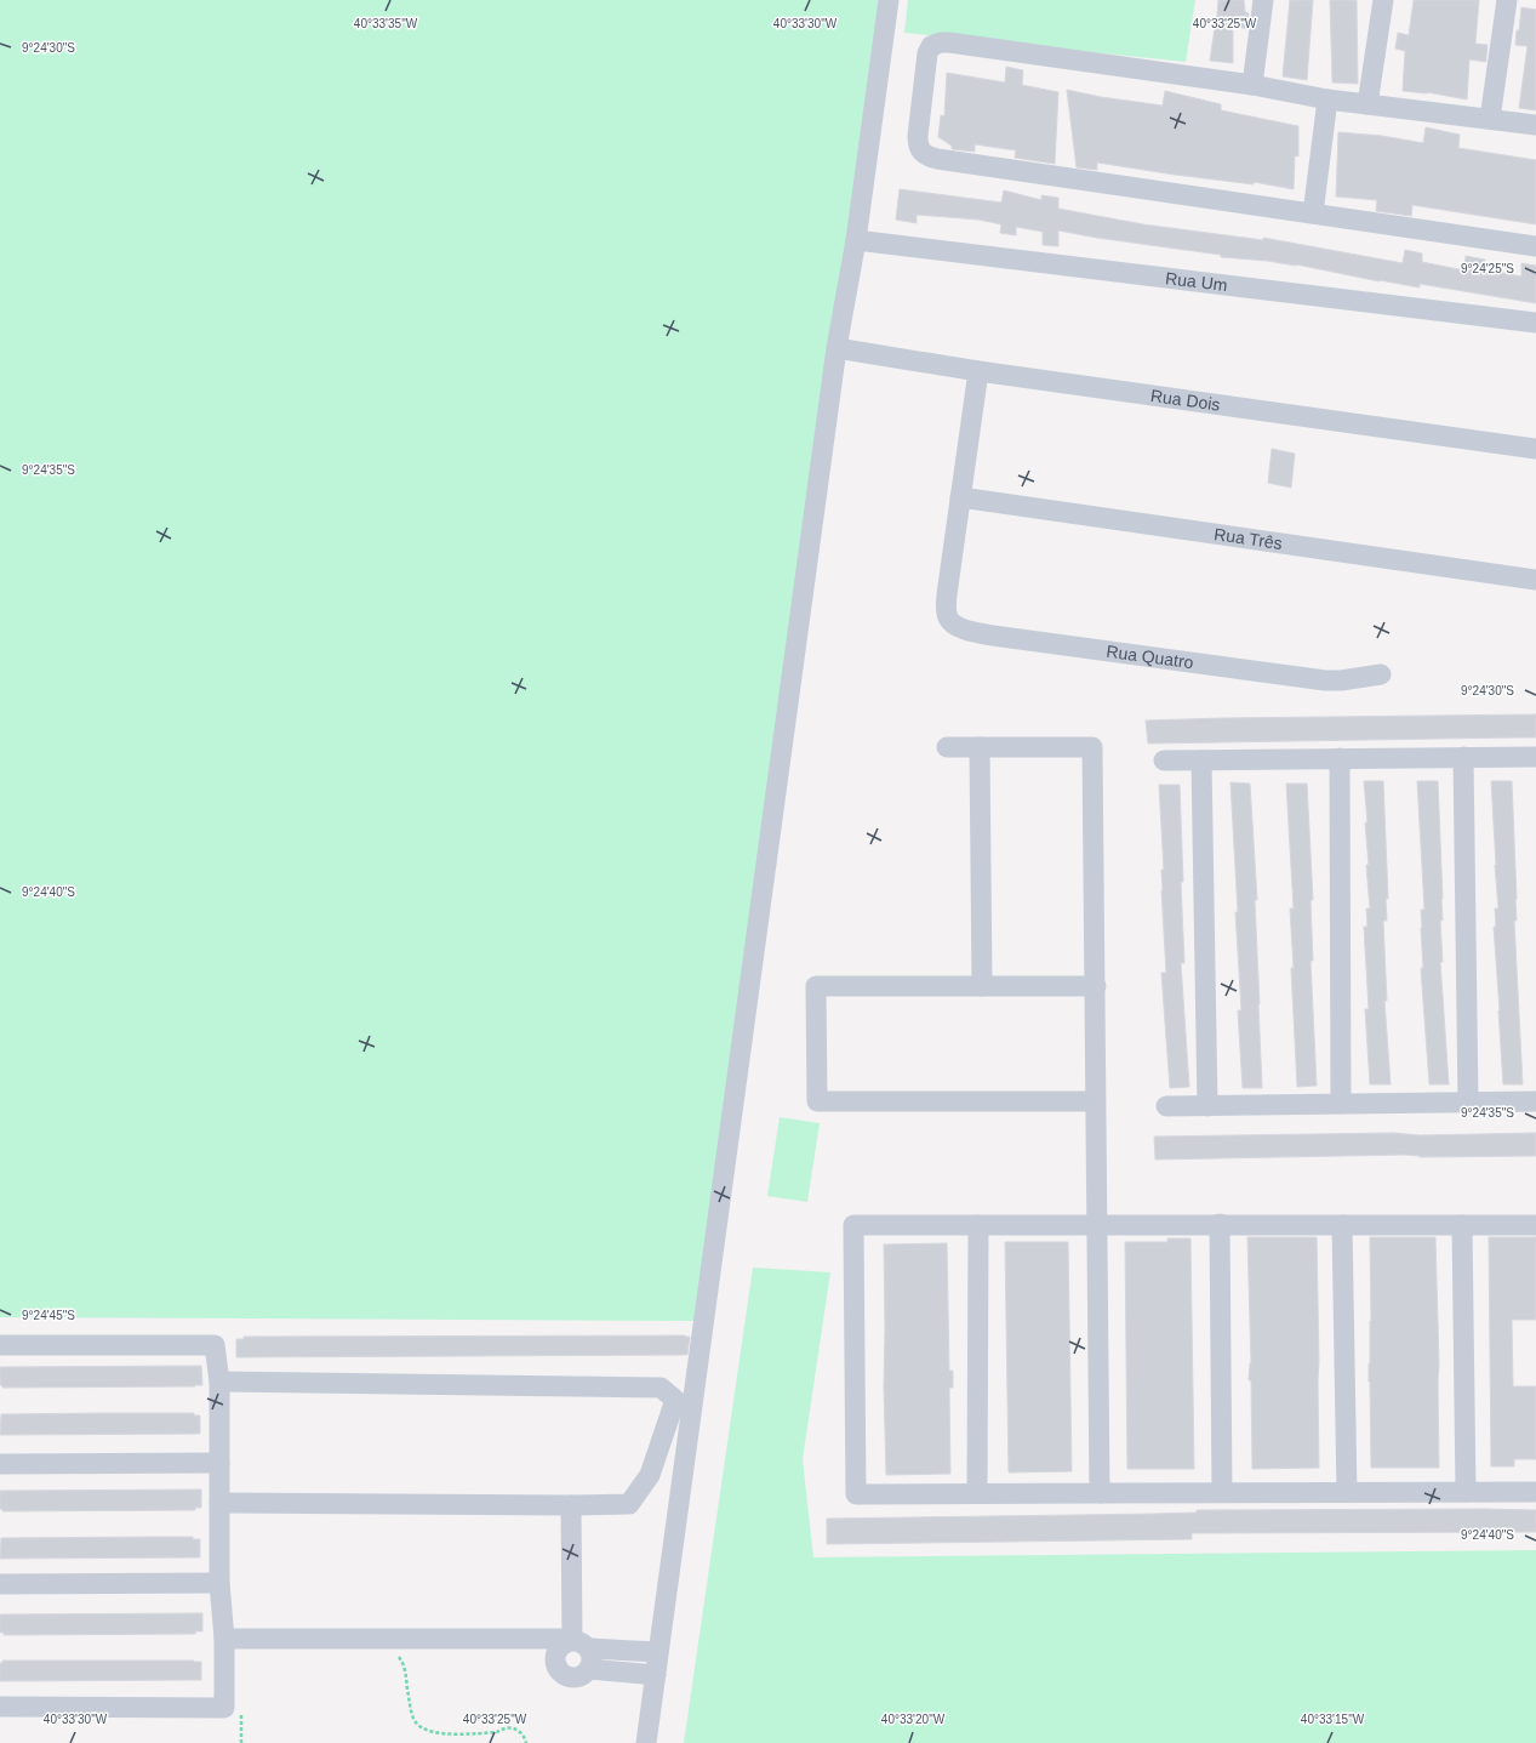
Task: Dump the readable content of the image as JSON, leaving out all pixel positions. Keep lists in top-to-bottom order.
{
  "streets": {
    "street": [
      "Rua Um",
      "Rua Dois",
      "Rua Três",
      "Rua Quatro"
    ]
  },
  "crossings": [
    ["Rua Três", "Rua Quatro"]
  ],
  "coordinates": [
    "40°33'35\"W",
    "40°33'30\"W",
    "40°33'25\"W",
    "9°24'30\"S",
    "9°24'25\"S",
    "9°24'35\"S",
    "9°24'40\"S",
    "9°24'45\"S",
    "40°33'20\"W",
    "40°33'15\"W"
  ]
}
